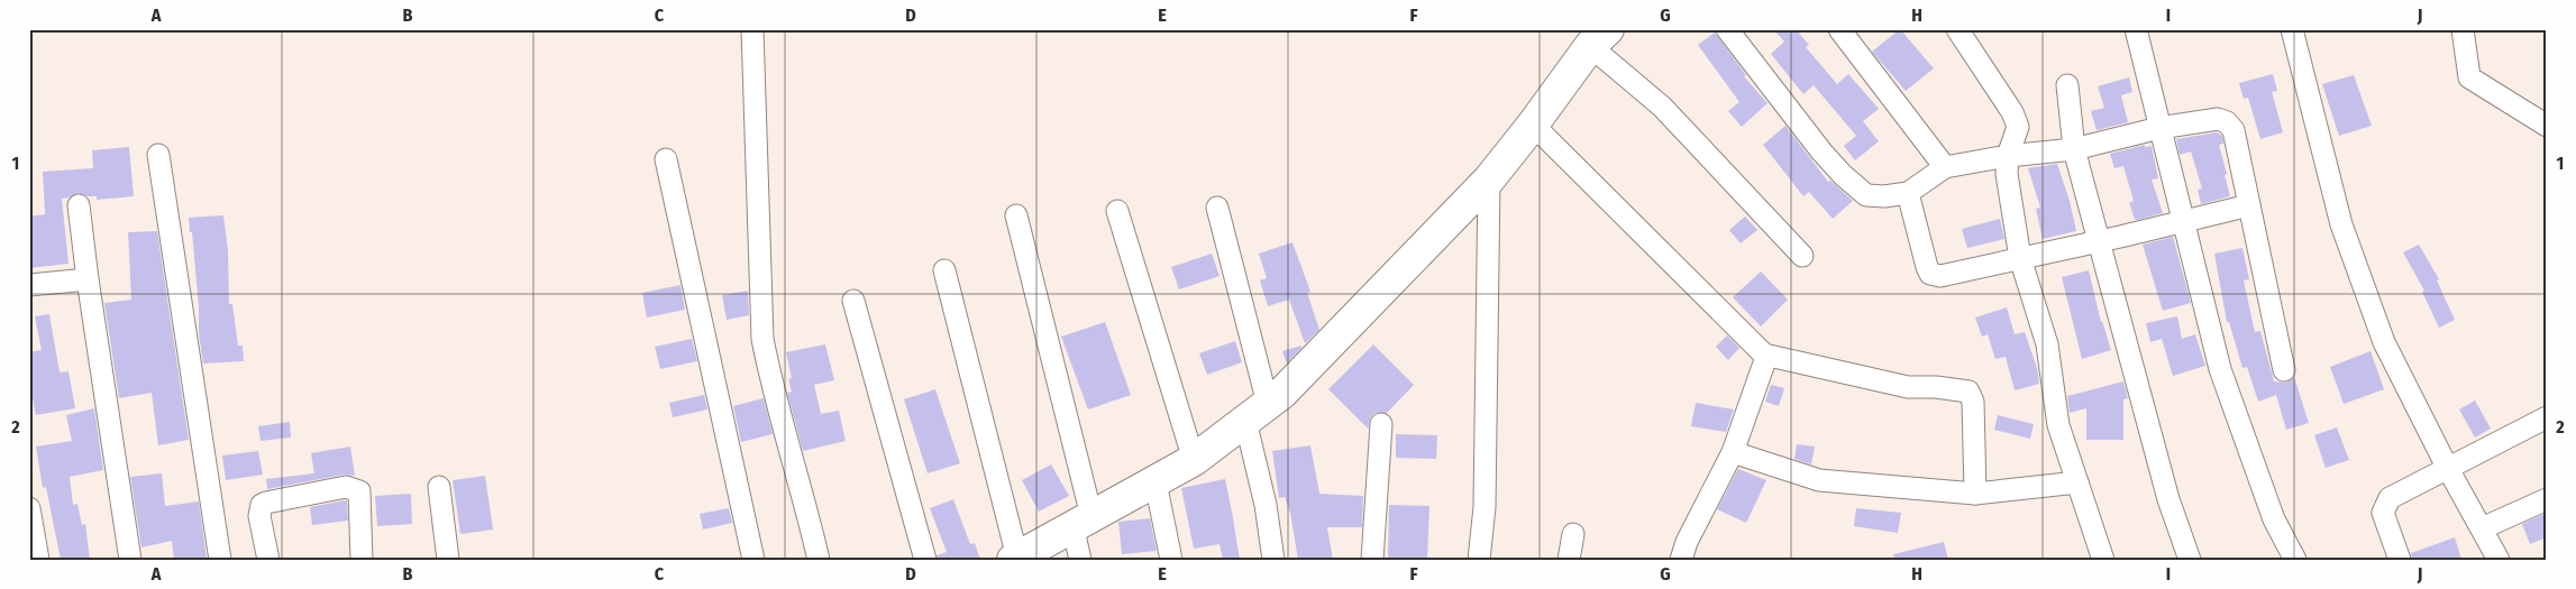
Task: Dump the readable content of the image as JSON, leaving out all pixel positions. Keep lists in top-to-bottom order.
{
  "grid": {
    "columns": [
      "A",
      "B",
      "C",
      "D",
      "E",
      "F",
      "G",
      "H",
      "I",
      "J"
    ],
    "rows": ["1", "2"]
  }
}
